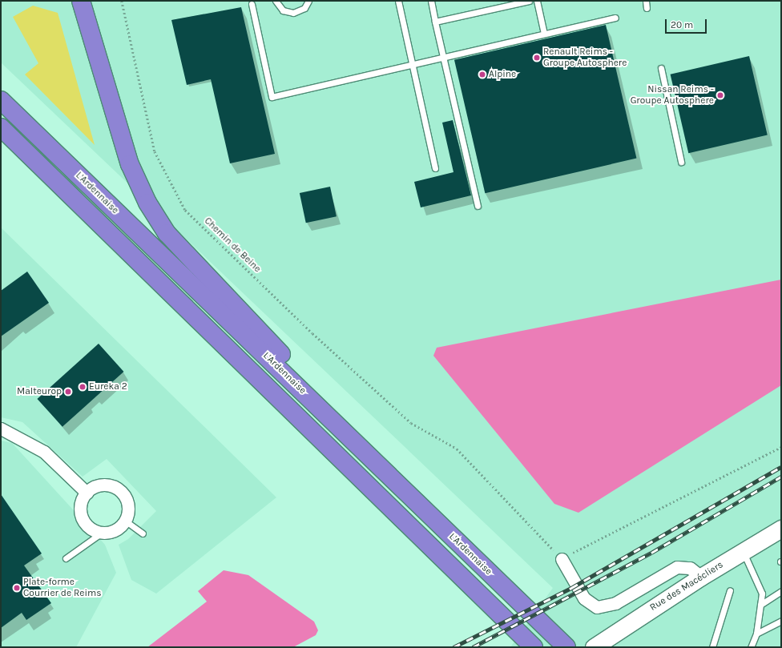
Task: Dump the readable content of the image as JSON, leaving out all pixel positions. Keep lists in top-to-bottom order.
{
  "streets": {
    "highway": ["L'Ardennaise"],
    "street": ["Rue des Macécliers"],
    "path": ["Chemin de Beine"]
  },
  "places": [
    "Renault Reims - Groupe Autosphere",
    "Alpine",
    "Nissan Reims - Groupe Autosphere",
    "Eureka 2",
    "Malteurop",
    "Plate-forme Courrier de Reims"
  ],
  "scale_bar": "20 m"
}
